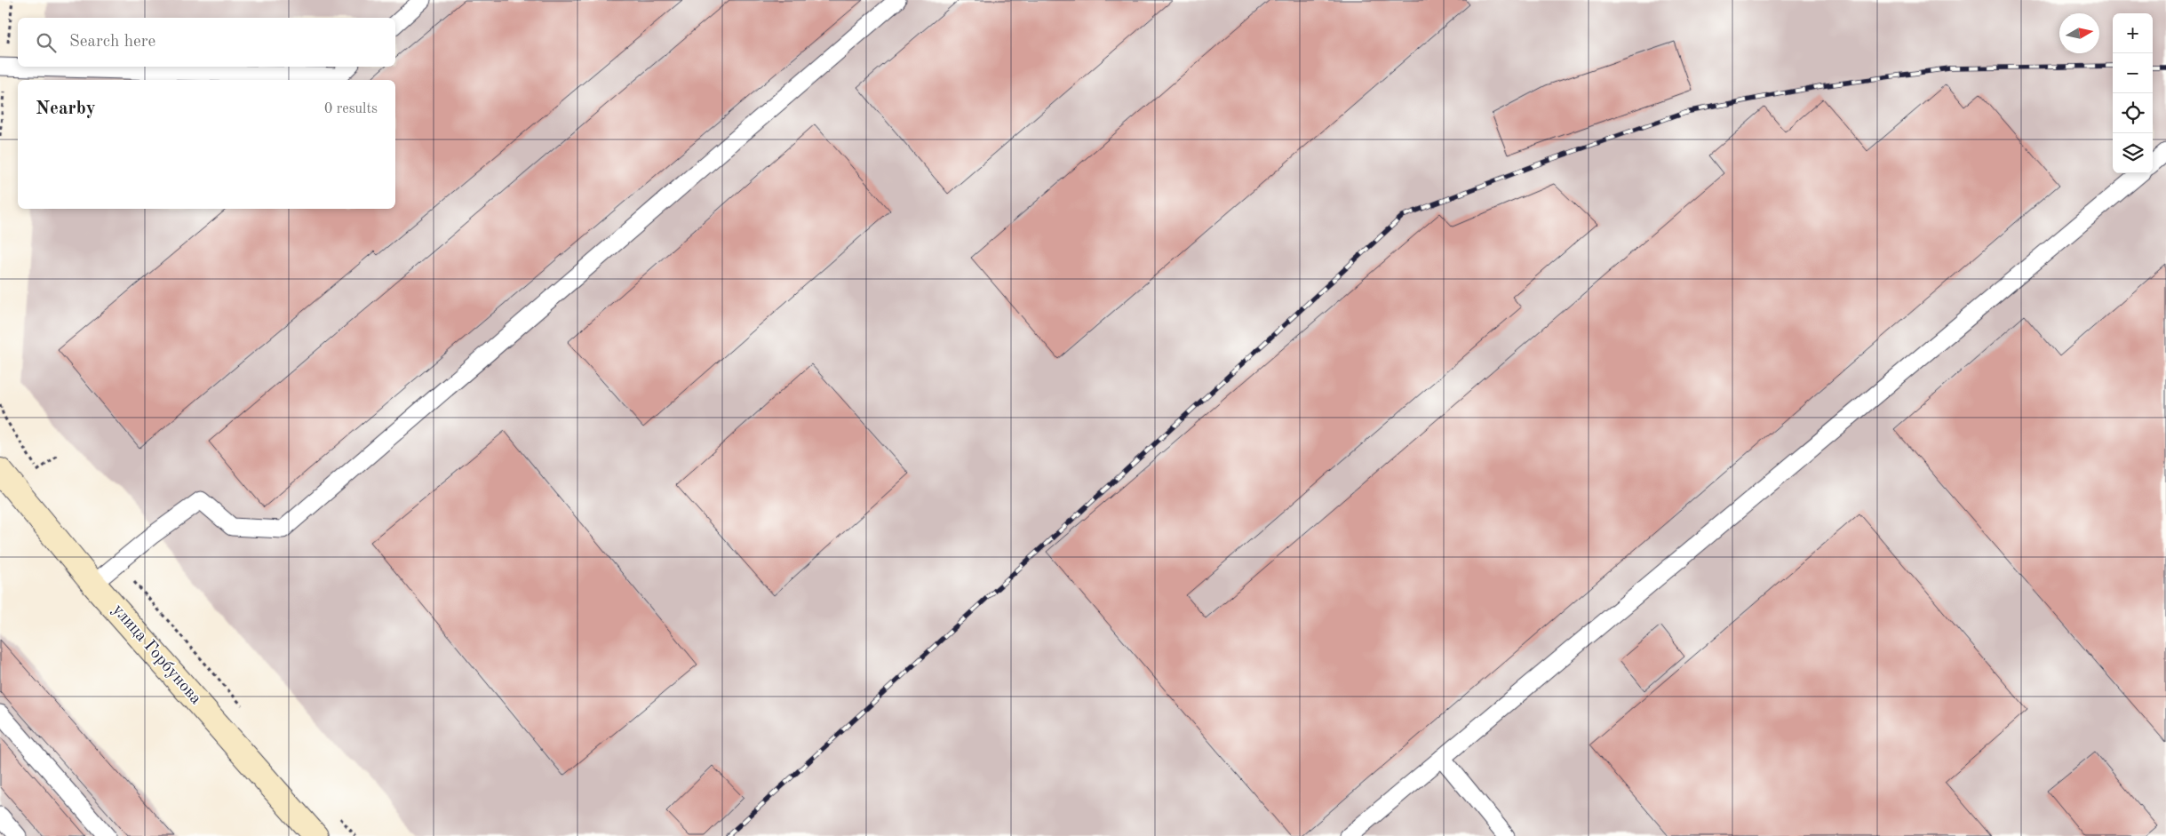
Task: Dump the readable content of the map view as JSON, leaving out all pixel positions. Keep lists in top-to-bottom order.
{
  "streets": {
    "street": ["улица Горбунова"]
  },
  "north": "right",
  "page": {
    "map_buttons": ["+", "−"],
    "search": "Search here",
    "heading": ["Nearby", "0 results"]
  }
}
